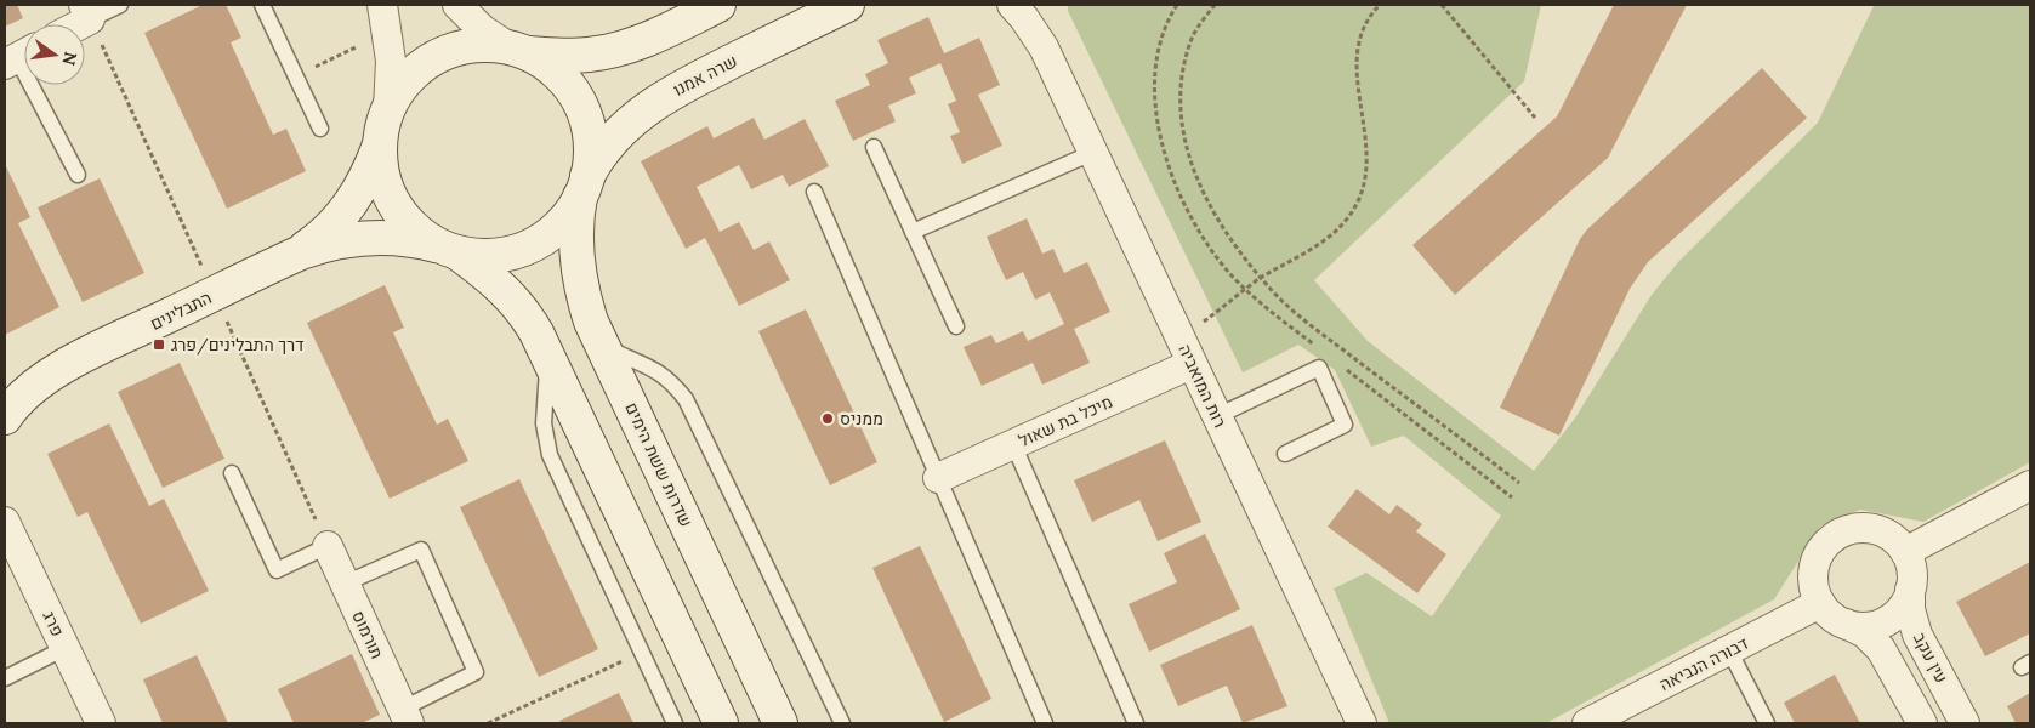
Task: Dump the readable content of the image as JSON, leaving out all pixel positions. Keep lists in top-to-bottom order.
{
  "streets": {
    "street": [
      "שרה אמנו",
      "התבלינים",
      "רות המואביה",
      "מיכל בת שאול",
      "שדרות ששת הימים",
      "פרג",
      "תורמוס",
      "עין עקב",
      "דבורה הנביאה"
    ]
  },
  "crossings": [
    ["שרה אמנו", "התבלינים"],
    ["שרה אמנו", "שדרות ששת הימים"],
    ["התבלינים", "שדרות ששת הימים"],
    ["רות המואביה", "מיכל בת שאול"],
    ["עין עקב", "דבורה הנביאה"]
  ],
  "places": {
    "transit": ["דרך התבלינים/פרג"],
    "other": ["ממניס"]
  },
  "north": "right"
}
